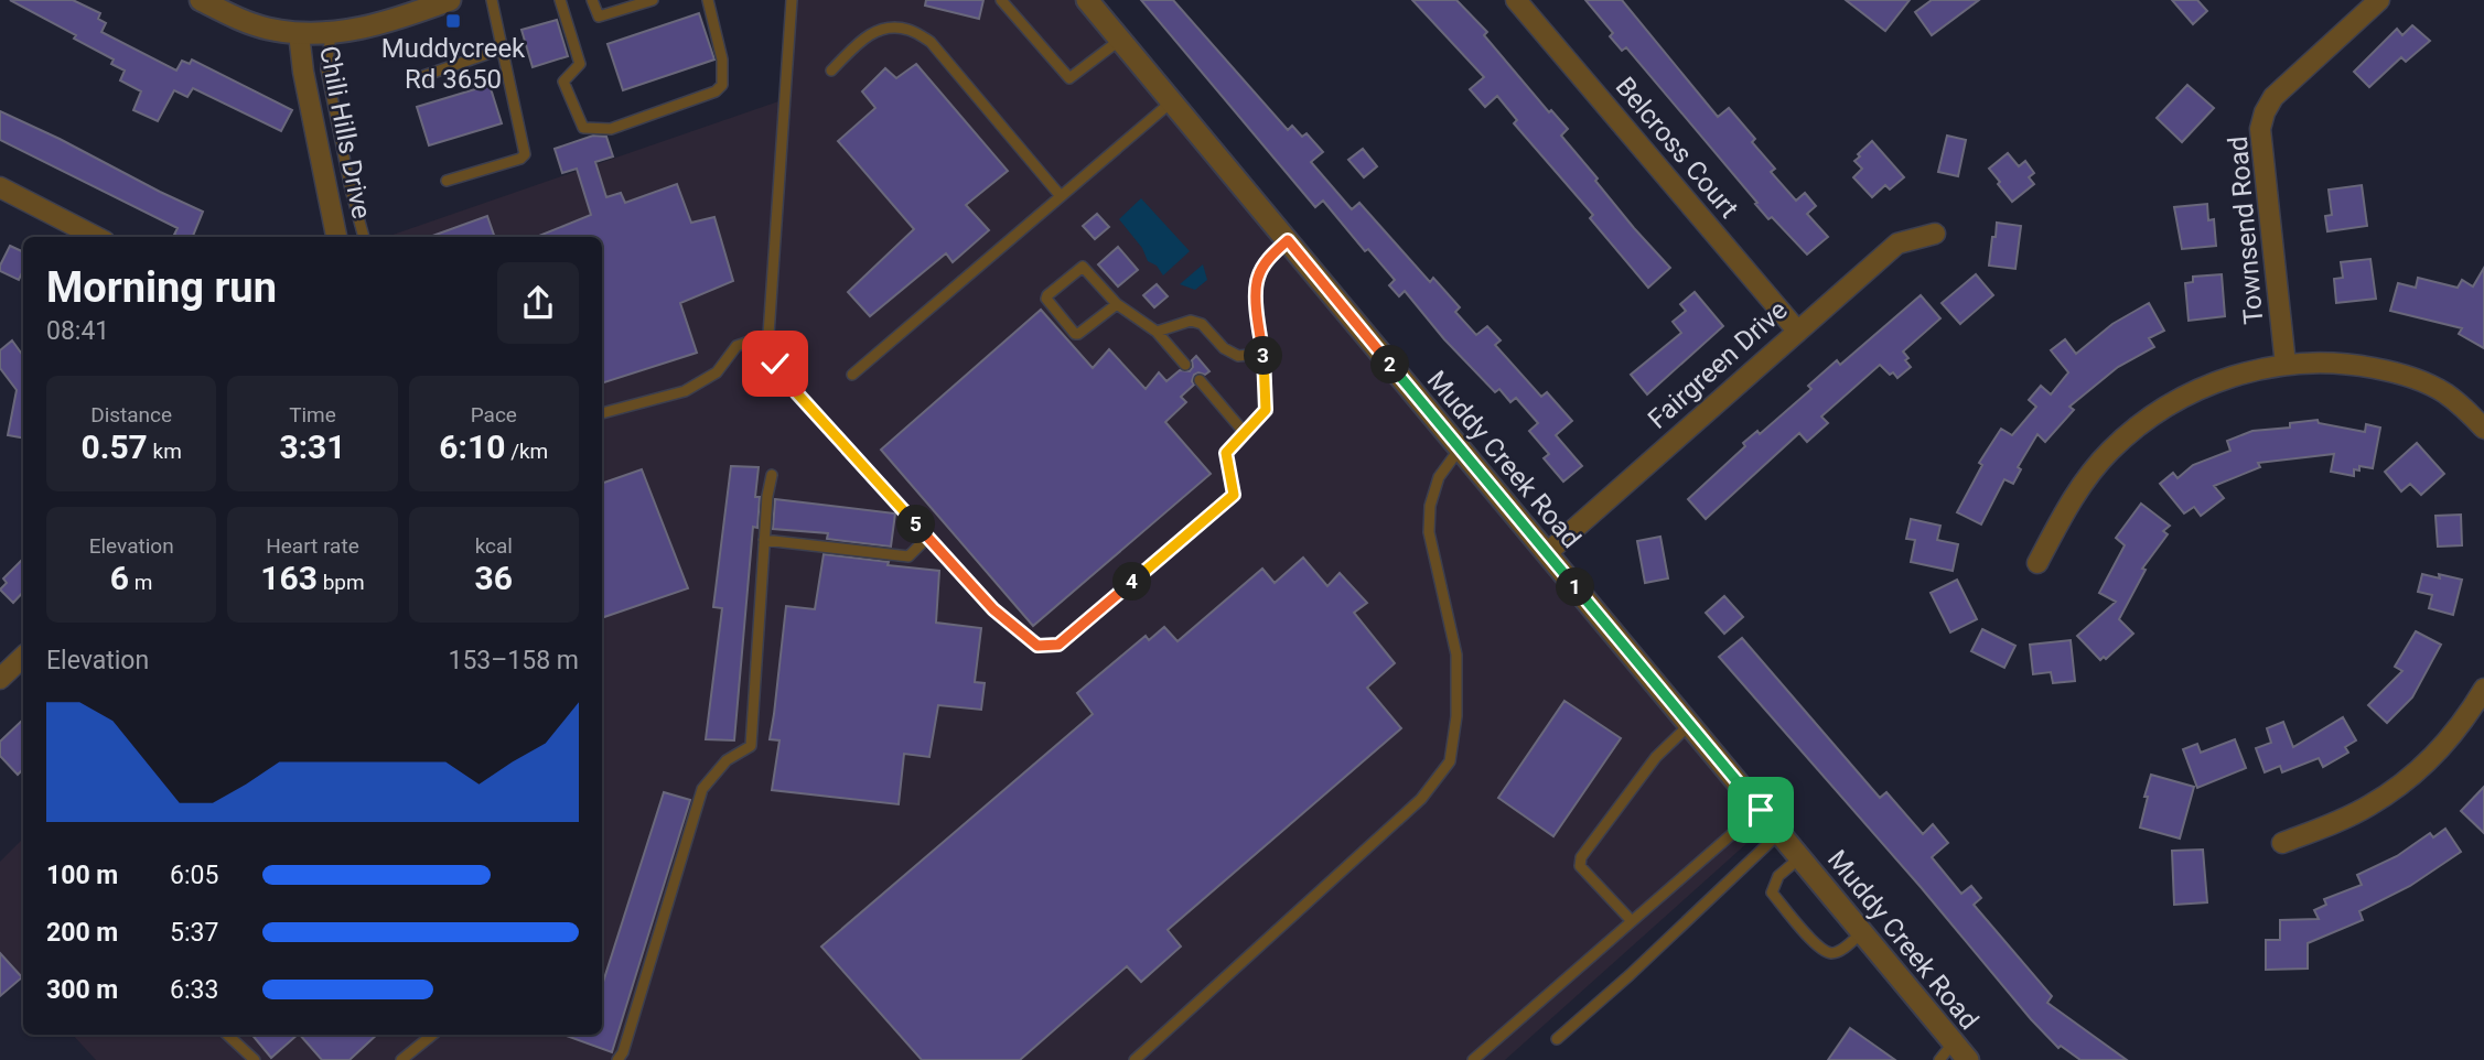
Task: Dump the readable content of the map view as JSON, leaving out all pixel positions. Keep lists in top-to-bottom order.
{
  "streets": {
    "street": [
      "Chili Hills Drive",
      "Belcross Court",
      "Townsend Road",
      "Fairgreen Drive",
      "Muddy Creek Road"
    ]
  },
  "crossings": [
    ["Belcross Court", "Fairgreen Drive"],
    ["Fairgreen Drive", "Muddy Creek Road"]
  ],
  "places": {
    "transit": ["Muddycreek Rd 3650"]
  },
  "page": {
    "heading": ["Morning run", "08:41"],
    "pins": [
      "3",
      "2",
      "5",
      "4",
      "1"
    ],
    "stats": [
      ["Distance", "0.57 km"],
      ["Time", "3:31"],
      ["Pace", "6:10 /km"],
      ["Elevation", "6 m"],
      ["Heart rate", "163 bpm"],
      ["kcal", "36"]
    ],
    "chart": ["Elevation", "153–158 m"],
    "list": [
      {
        "name": "100 m",
        "note": "6:05"
      },
      {
        "name": "200 m",
        "note": "5:37"
      },
      {
        "name": "300 m",
        "note": "6:33"
      }
    ]
  }
}
